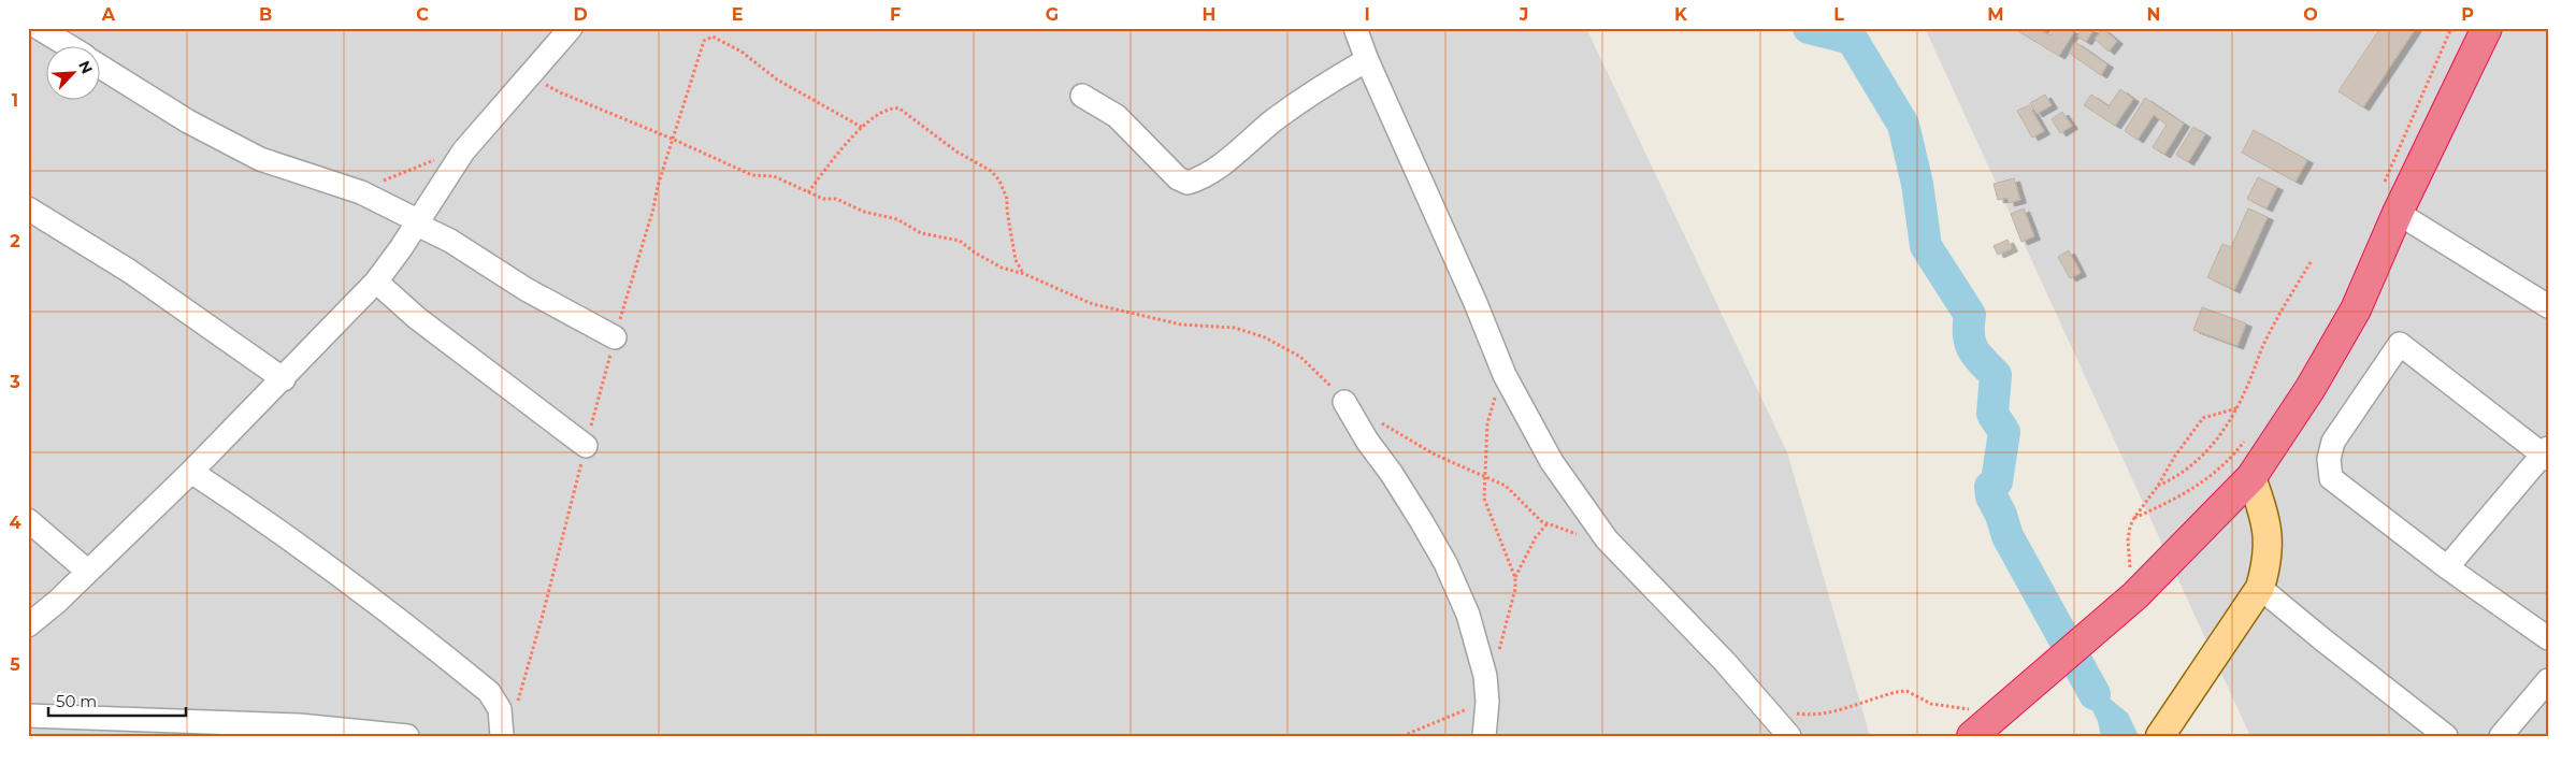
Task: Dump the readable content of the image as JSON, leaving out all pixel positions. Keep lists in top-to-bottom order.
{
  "scale_bar": "50 m",
  "north": "top right",
  "grid": {
    "columns": [
      "A",
      "B",
      "C",
      "D",
      "E",
      "F",
      "G",
      "H",
      "I",
      "J",
      "K",
      "L",
      "M",
      "N",
      "O",
      "P"
    ],
    "rows": [
      "1",
      "2",
      "3",
      "4",
      "5"
    ]
  }
}
